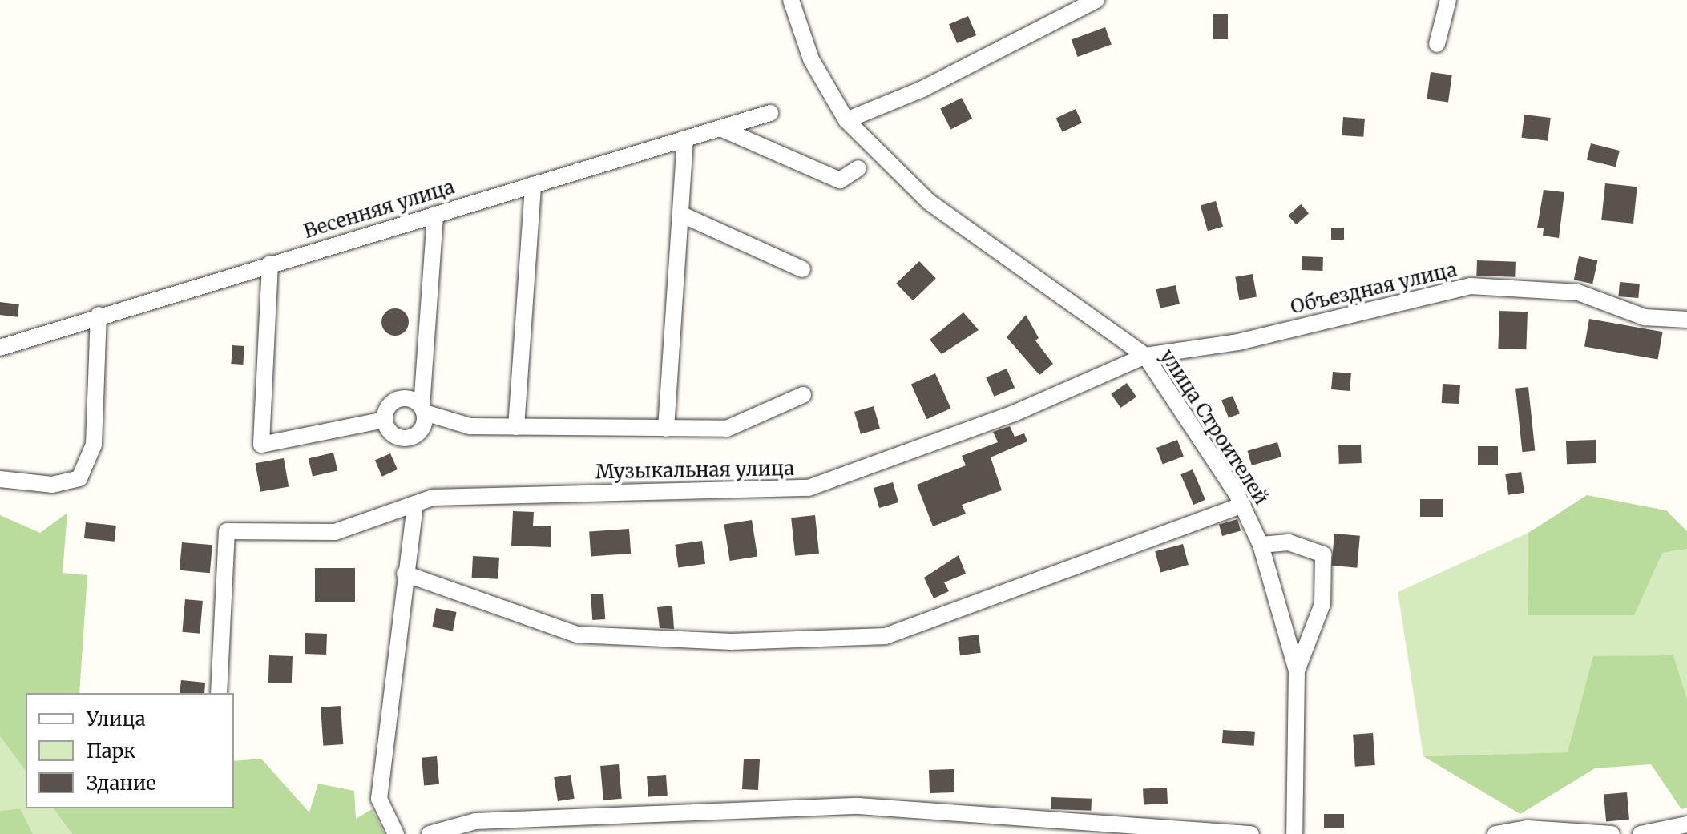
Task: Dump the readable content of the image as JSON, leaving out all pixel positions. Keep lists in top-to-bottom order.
{
  "streets": {
    "street": [
      "Весенняя улица",
      "Объездная улица",
      "улица Строителей",
      "Музыкальная улица"
    ]
  },
  "crossings": [
    ["Объездная улица", "улица Строителей"],
    ["Объездная улица", "Музыкальная улица"],
    ["улица Строителей", "Музыкальная улица"]
  ],
  "legend": ["Улица", "Парк", "Здание"]
}
